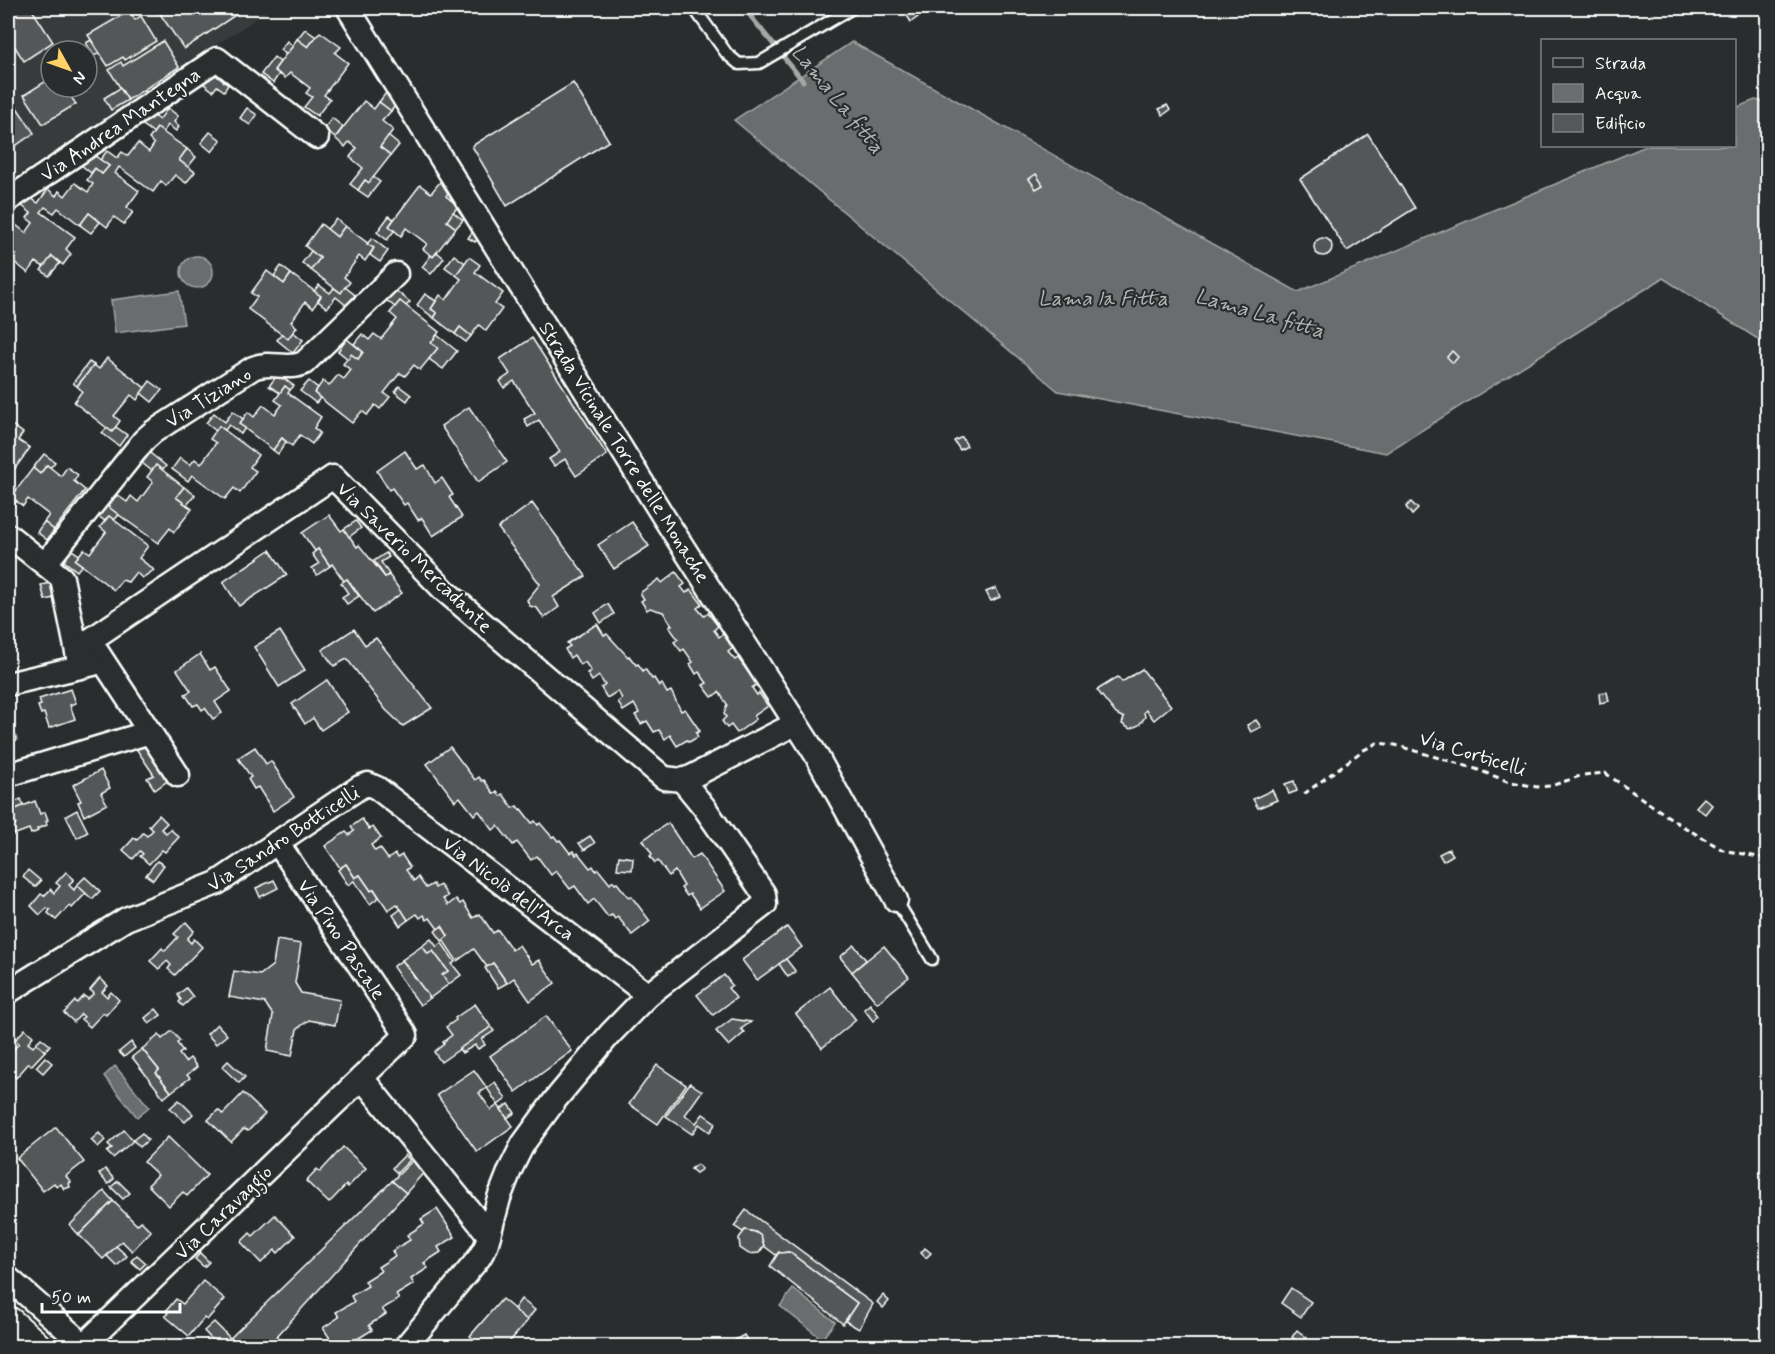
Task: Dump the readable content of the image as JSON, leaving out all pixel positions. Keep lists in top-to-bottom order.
{
  "streets": {
    "street": [
      "Via Andrea Mantegna",
      "Via Tiziano",
      "Strada Vicinale Torre delle Monache",
      "Via Saverio Mercadante",
      "Via Sandro Botticelli",
      "Via Nicolò dell'Arca",
      "Via Pino Pascale",
      "Via Caravaggio"
    ],
    "path": ["Via Corticelli"]
  },
  "crossings": [
    ["Via Sandro Botticelli", "Via Nicolò dell'Arca"],
    ["Via Sandro Botticelli", "Via Pino Pascale"],
    ["Via Pino Pascale", "Via Caravaggio"]
  ],
  "water": ["Lama La fitta", "Lama la Fitta"],
  "legend": ["Strada", "Acqua", "Edificio"],
  "scale_bar": "50 m",
  "north": "bottom right"
}
